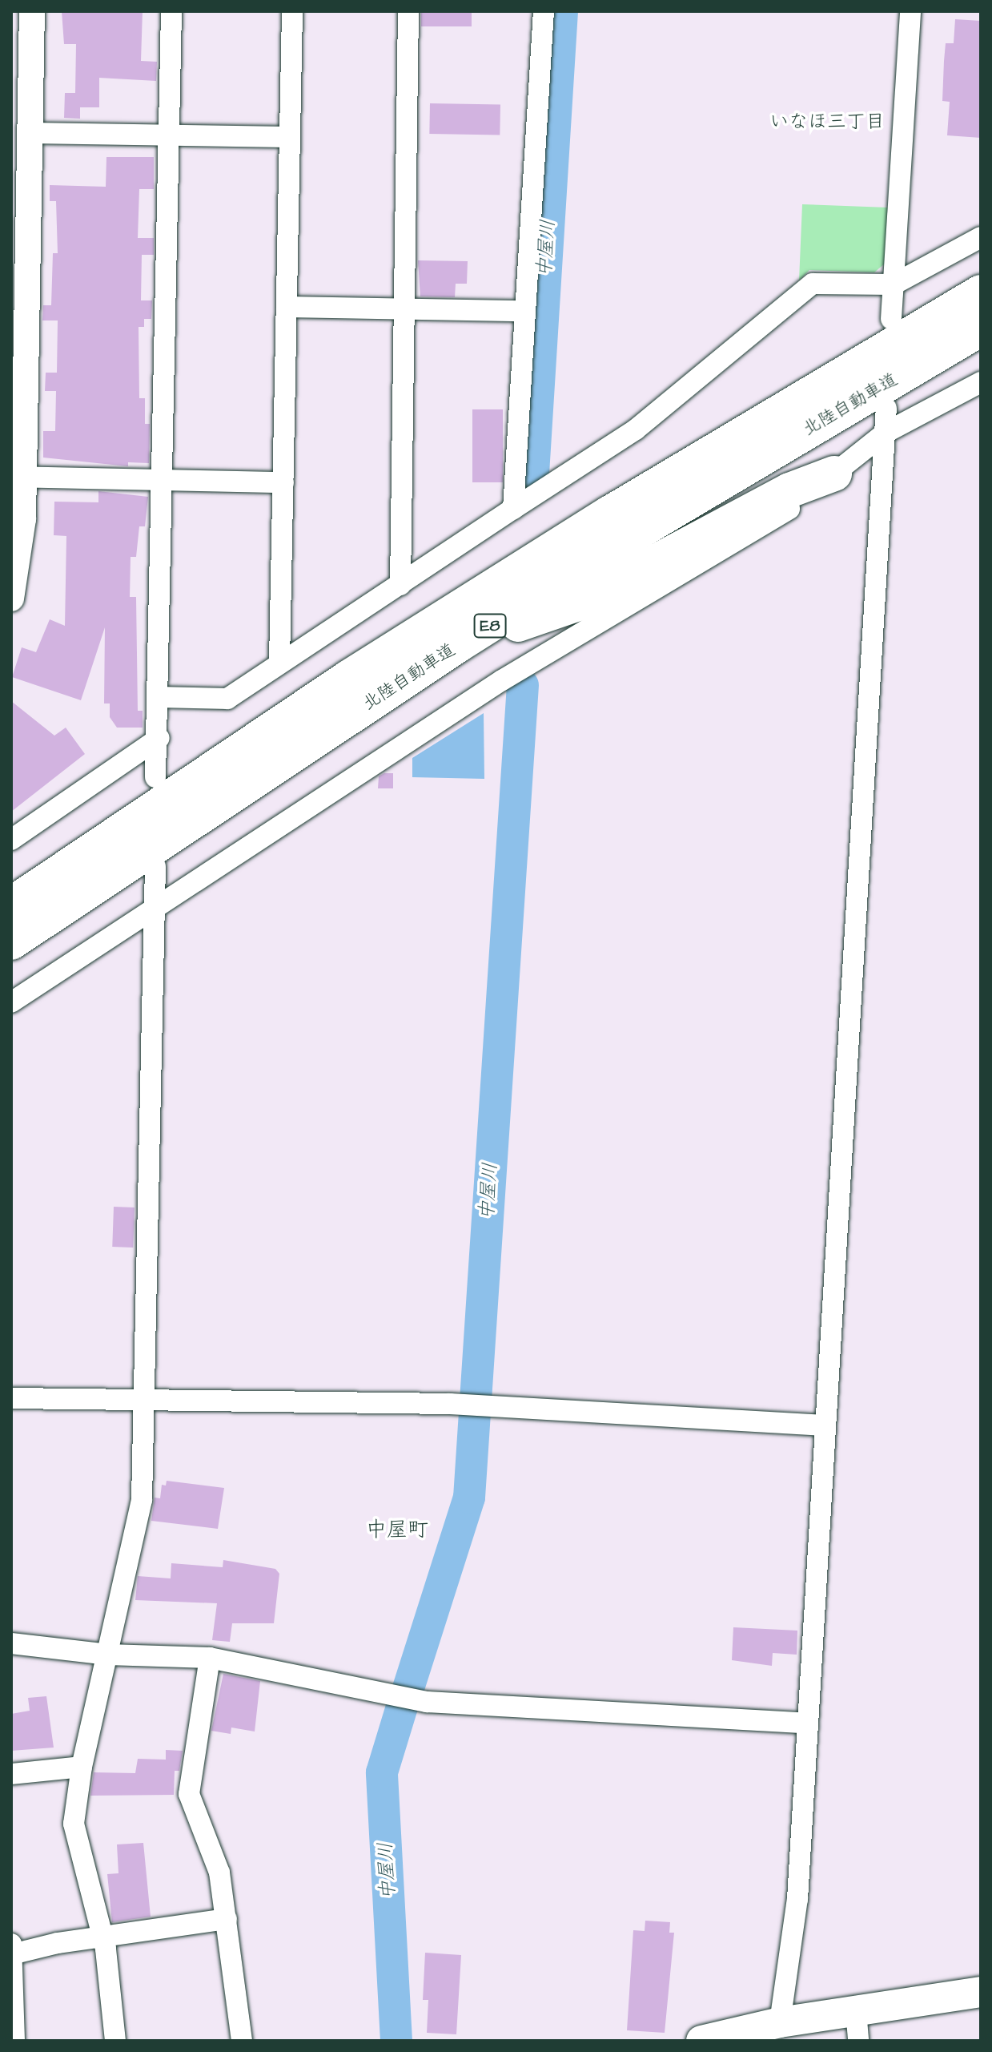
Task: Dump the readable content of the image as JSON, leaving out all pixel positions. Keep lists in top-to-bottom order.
{
  "streets": {
    "highway": ["北陸自動車道", "E8"]
  },
  "districts": ["いなほ三丁目", "中屋町"],
  "water": ["中屋川"]
}
